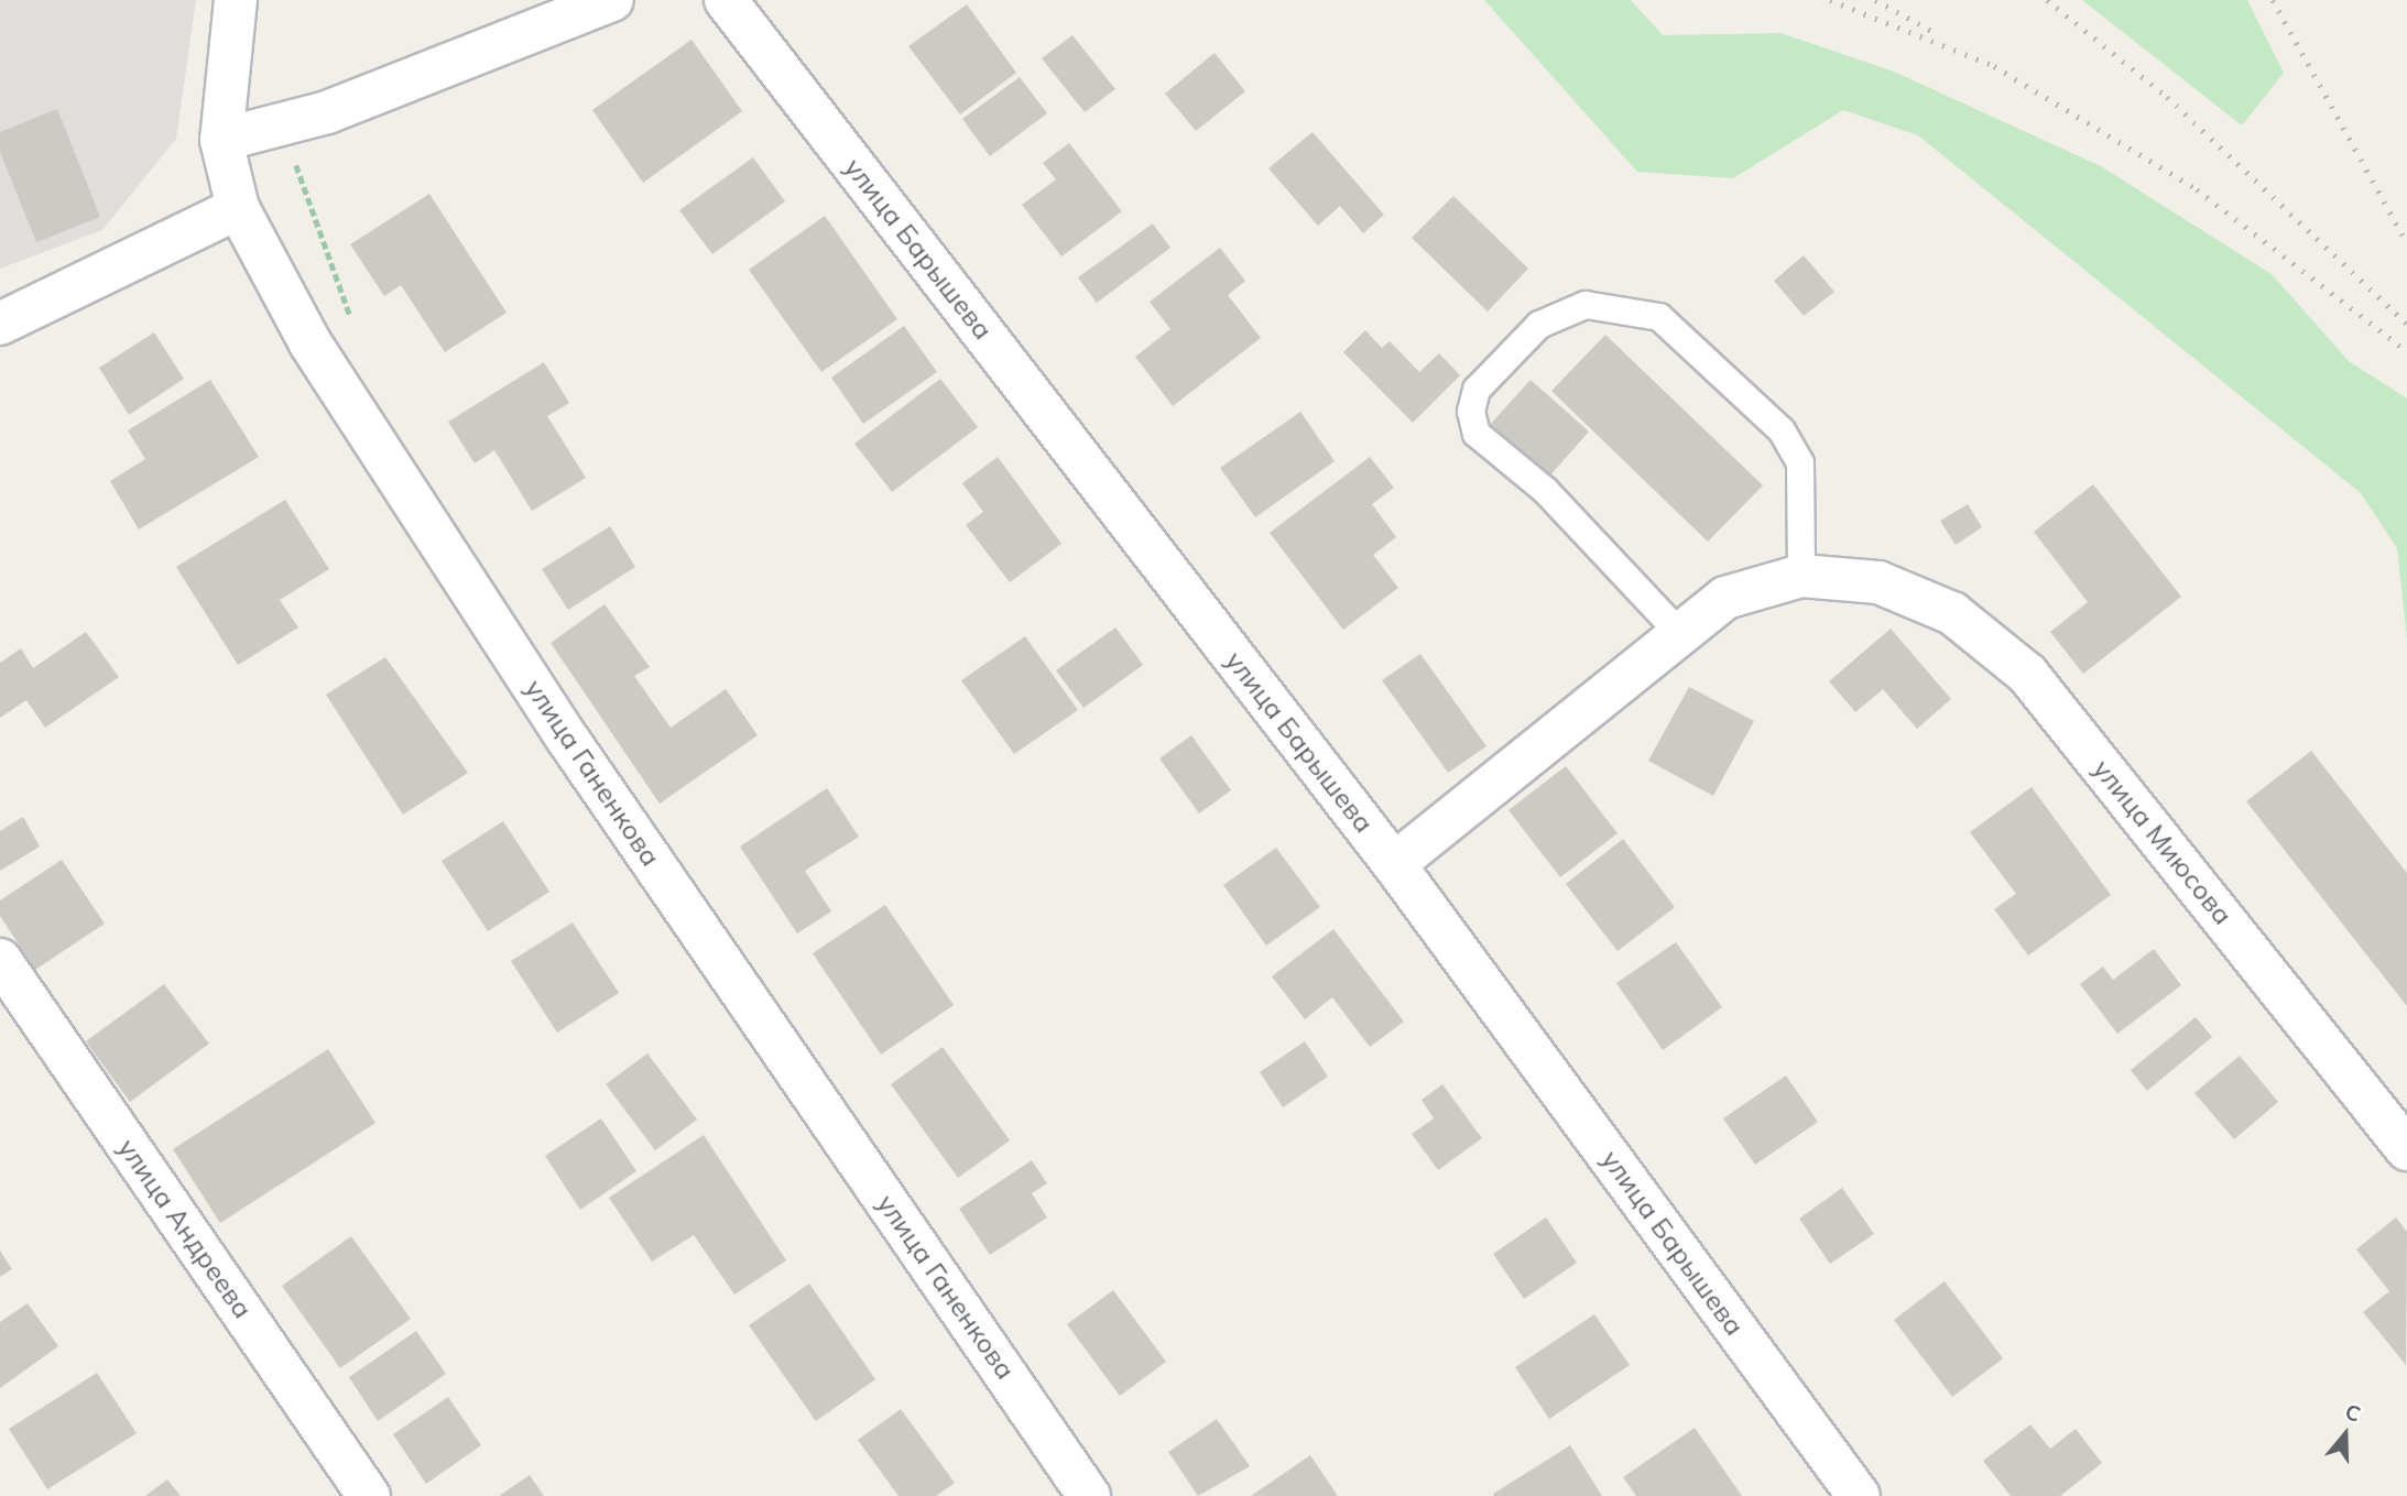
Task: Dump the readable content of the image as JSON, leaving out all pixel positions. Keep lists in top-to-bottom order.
{
  "streets": {
    "street": [
      "улица Барышева",
      "улица Ганенкова",
      "улица Миюсова",
      "улица Андреева"
    ]
  },
  "north": "top"
}
